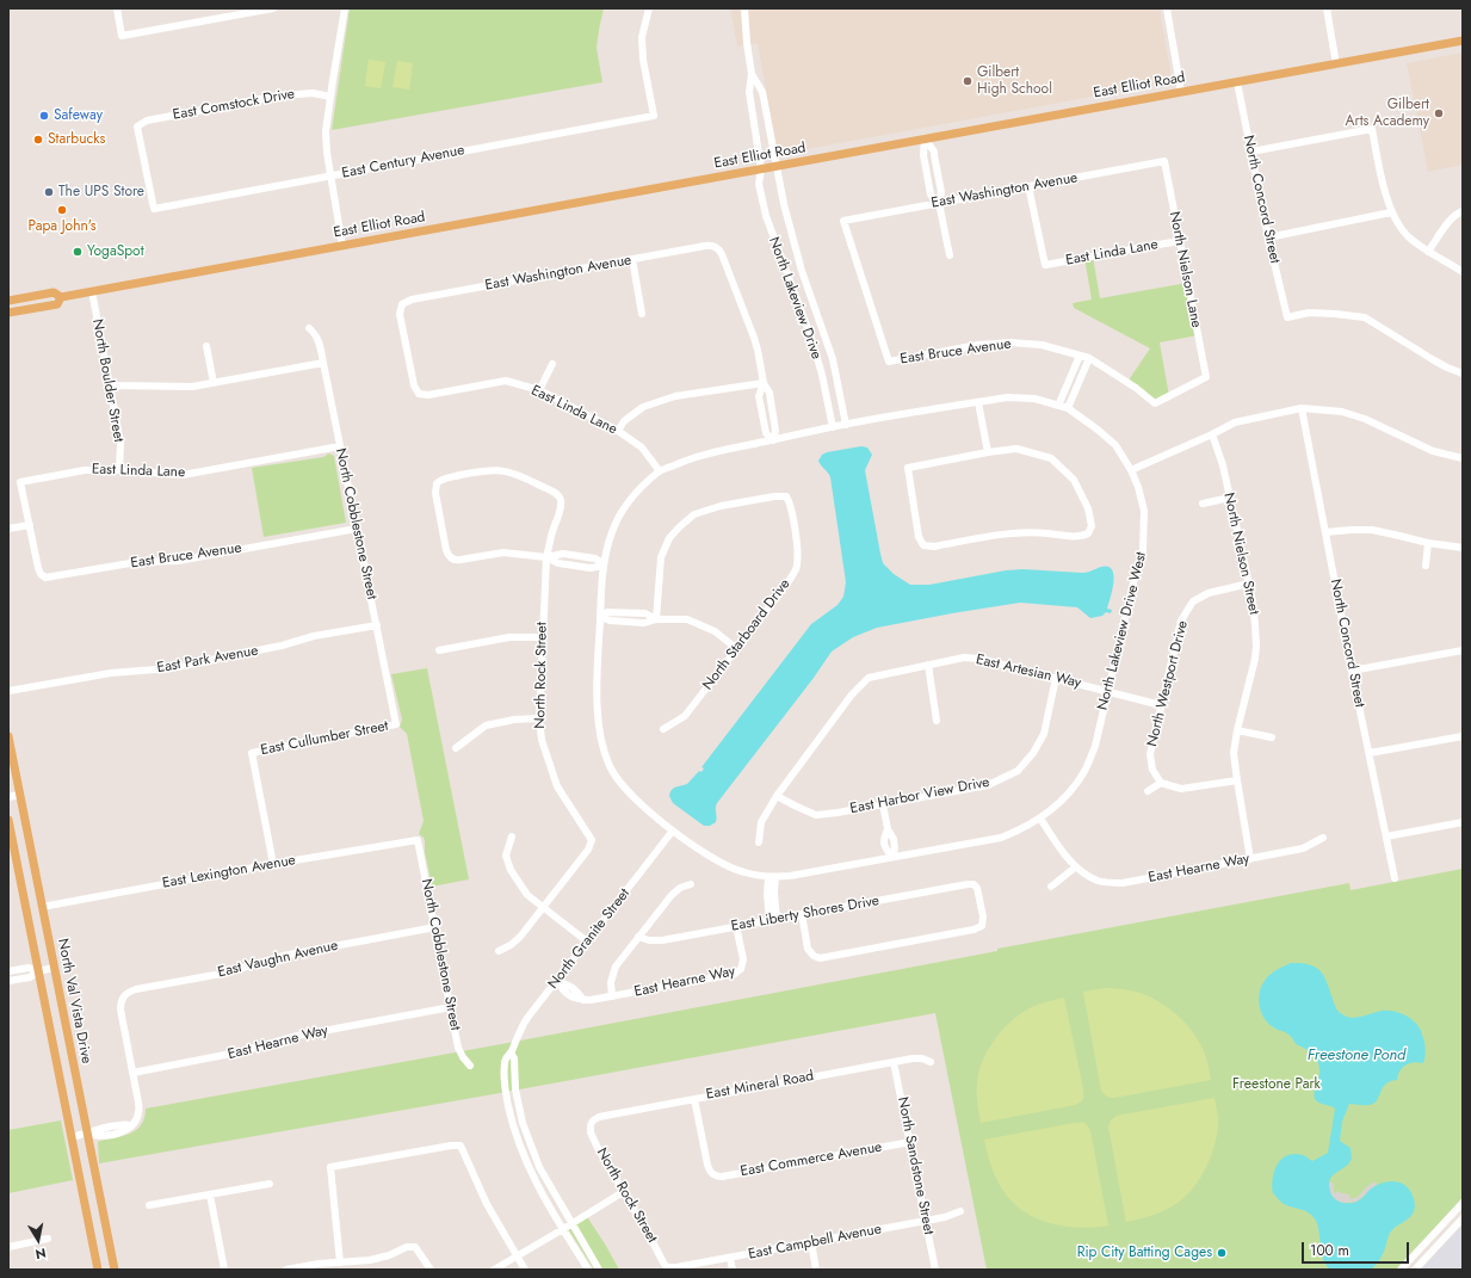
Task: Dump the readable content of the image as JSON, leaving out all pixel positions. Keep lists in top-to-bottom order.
{
  "streets": {
    "main road": ["East Elliot Road", "North Val Vista Drive"],
    "street": [
      "East Comstock Drive",
      "East Century Avenue",
      "East Washington Avenue",
      "North Concord Street",
      "East Linda Lane",
      "North Nielson Lane",
      "North Lakeview Drive",
      "East Bruce Avenue",
      "North Boulder Street",
      "North Cobblestone Street",
      "North Nielson Street",
      "North Lakeview Drive West",
      "North Starboard Drive",
      "East Park Avenue",
      "East Artesian Way",
      "North Rock Street",
      "North Westport Drive",
      "East Cullumber Street",
      "East Harbor View Drive",
      "East Hearne Way",
      "East Lexington Avenue",
      "East Liberty Shores Drive",
      "North Granite Street",
      "East Vaughn Avenue",
      "East Mineral Road",
      "East Commerce Avenue",
      "North Sandstone Street",
      "East Campbell Avenue"
    ]
  },
  "crossings": [
    ["East Elliot Road", "North Concord Street"],
    ["East Elliot Road", "North Lakeview Drive"],
    ["East Elliot Road", "North Boulder Street"],
    ["East Comstock Drive", "East Century Avenue"],
    ["East Washington Avenue", "East Linda Lane"],
    ["East Washington Avenue", "North Nielson Lane"],
    ["East Washington Avenue", "East Bruce Avenue"],
    ["East Linda Lane", "North Nielson Lane"],
    ["East Linda Lane", "East Bruce Avenue"],
    ["East Linda Lane", "North Boulder Street"],
    ["East Linda Lane", "North Cobblestone Street"],
    ["East Linda Lane", "North Lakeview Drive West"],
    ["North Nielson Lane", "East Bruce Avenue"],
    ["North Lakeview Drive", "North Lakeview Drive West"],
    ["East Bruce Avenue", "North Cobblestone Street"],
    ["North Cobblestone Street", "East Park Avenue"],
    ["North Cobblestone Street", "East Cullumber Street"],
    ["North Cobblestone Street", "East Hearne Way"],
    ["North Cobblestone Street", "East Lexington Avenue"],
    ["North Cobblestone Street", "East Vaughn Avenue"],
    ["North Nielson Street", "North Westport Drive"],
    ["North Nielson Street", "East Hearne Way"],
    ["North Lakeview Drive West", "East Artesian Way"],
    ["North Lakeview Drive West", "East Hearne Way"],
    ["North Lakeview Drive West", "North Granite Street"],
    ["East Artesian Way", "North Westport Drive"],
    ["East Artesian Way", "East Harbor View Drive"],
    ["North Rock Street", "East Mineral Road"],
    ["North Rock Street", "East Campbell Avenue"],
    ["East Cullumber Street", "East Lexington Avenue"],
    ["East Hearne Way", "East Liberty Shores Drive"],
    ["East Hearne Way", "North Granite Street"],
    ["East Hearne Way", "East Vaughn Avenue"],
    ["East Lexington Avenue", "North Val Vista Drive"],
    ["East Mineral Road", "East Commerce Avenue"],
    ["East Mineral Road", "North Sandstone Street"],
    ["East Commerce Avenue", "North Sandstone Street"],
    ["North Sandstone Street", "East Campbell Avenue"]
  ],
  "water": ["Freestone Pond"],
  "parks": ["Freestone Park"],
  "places": [
    "Gilbert High School",
    "Gilbert Arts Academy",
    "Safeway",
    "Starbucks",
    "The UPS Store",
    "Papa John's",
    "YogaSpot",
    "Rip City Batting Cages"
  ],
  "scale_bar": "100 m",
  "north": "bottom"
}
